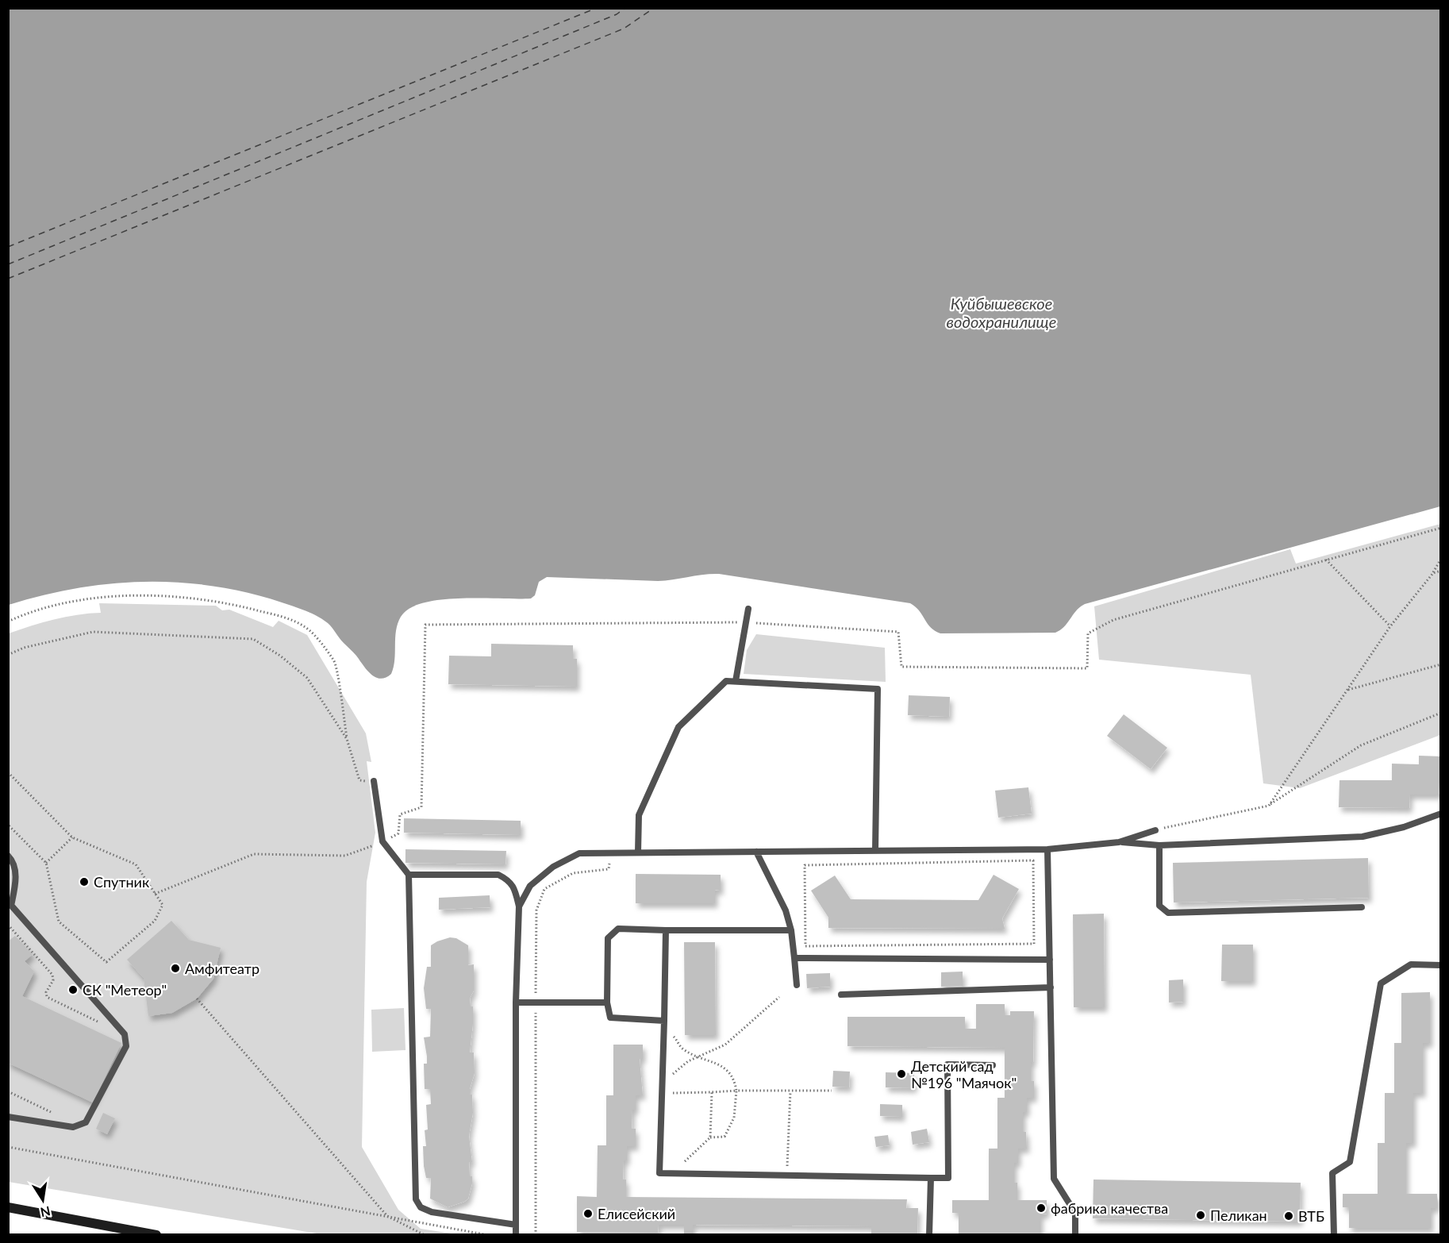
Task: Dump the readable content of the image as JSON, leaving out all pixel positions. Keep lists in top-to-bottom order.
{
  "water": ["Куйбышевское водохранилище"],
  "places": [
    "Спутник",
    "Амфитеатр",
    "СК \"Метеор\"",
    "Детский сад №196 \"Маячок\"",
    "фабрика качества",
    "Елисейский",
    "Пеликан",
    "ВТБ"
  ],
  "north": "bottom"
}
